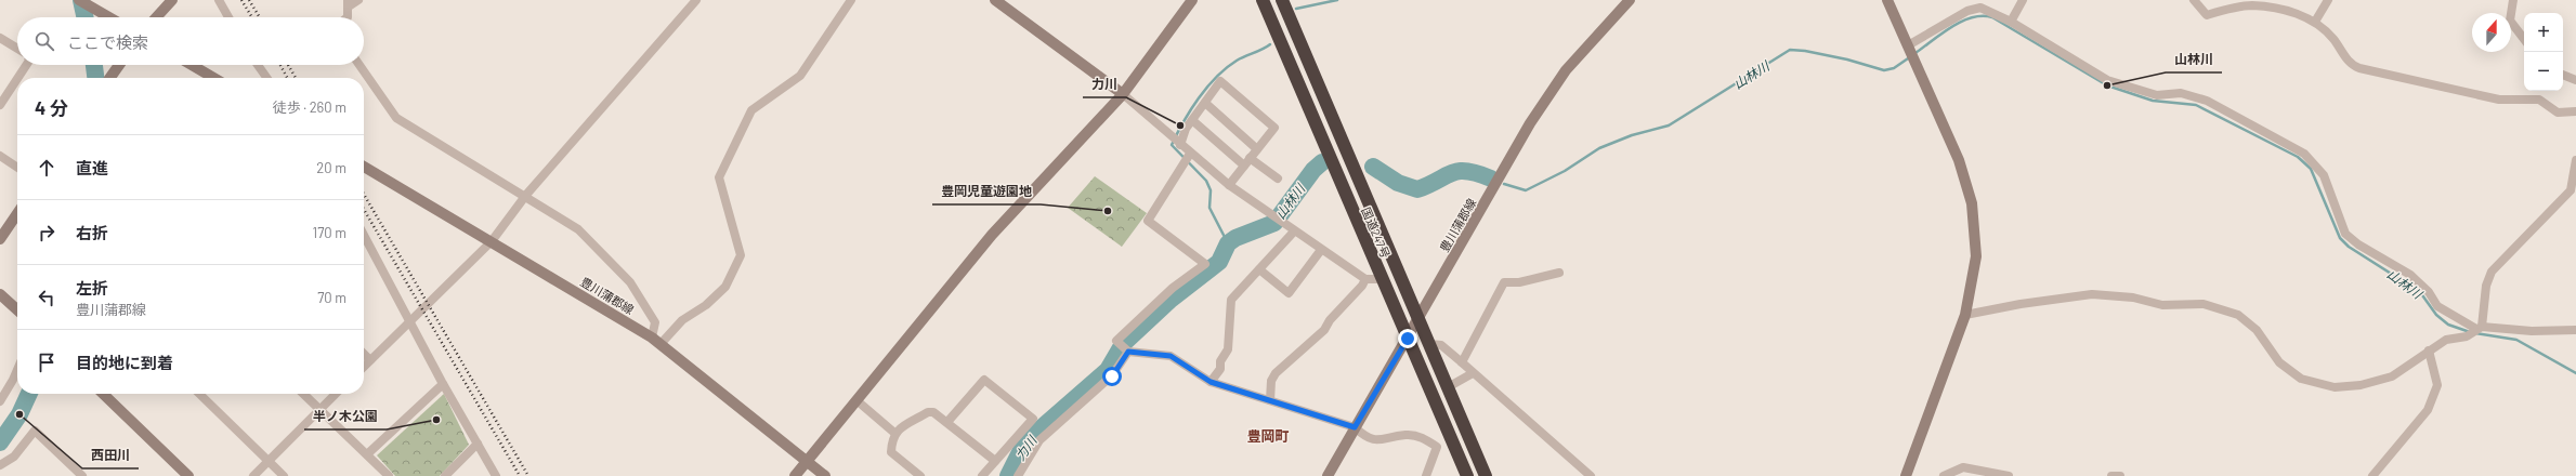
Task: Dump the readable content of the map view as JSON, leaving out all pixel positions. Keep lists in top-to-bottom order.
{
  "streets": {
    "highway": ["国道247号"],
    "street": ["豊川蒲郡線"]
  },
  "crossings": [
    ["豊川蒲郡線", "国道247号"]
  ],
  "districts": ["豊岡町"],
  "water": ["山林川", "力川"],
  "places": [
    "山林川",
    "力川",
    "豊岡児童遊園地",
    "西田川",
    "半ノ木公園"
  ],
  "north": "top",
  "page": {
    "map_buttons": ["+", "−"],
    "search": "ここで検索",
    "heading": ["4 分", "徒歩 · 260 m"],
    "list": [
      ["直進", "20 m"],
      ["右折", "170 m"],
      ["左折", "豊川蒲郡線", "70 m"],
      "目的地に到着"
    ]
  }
}
